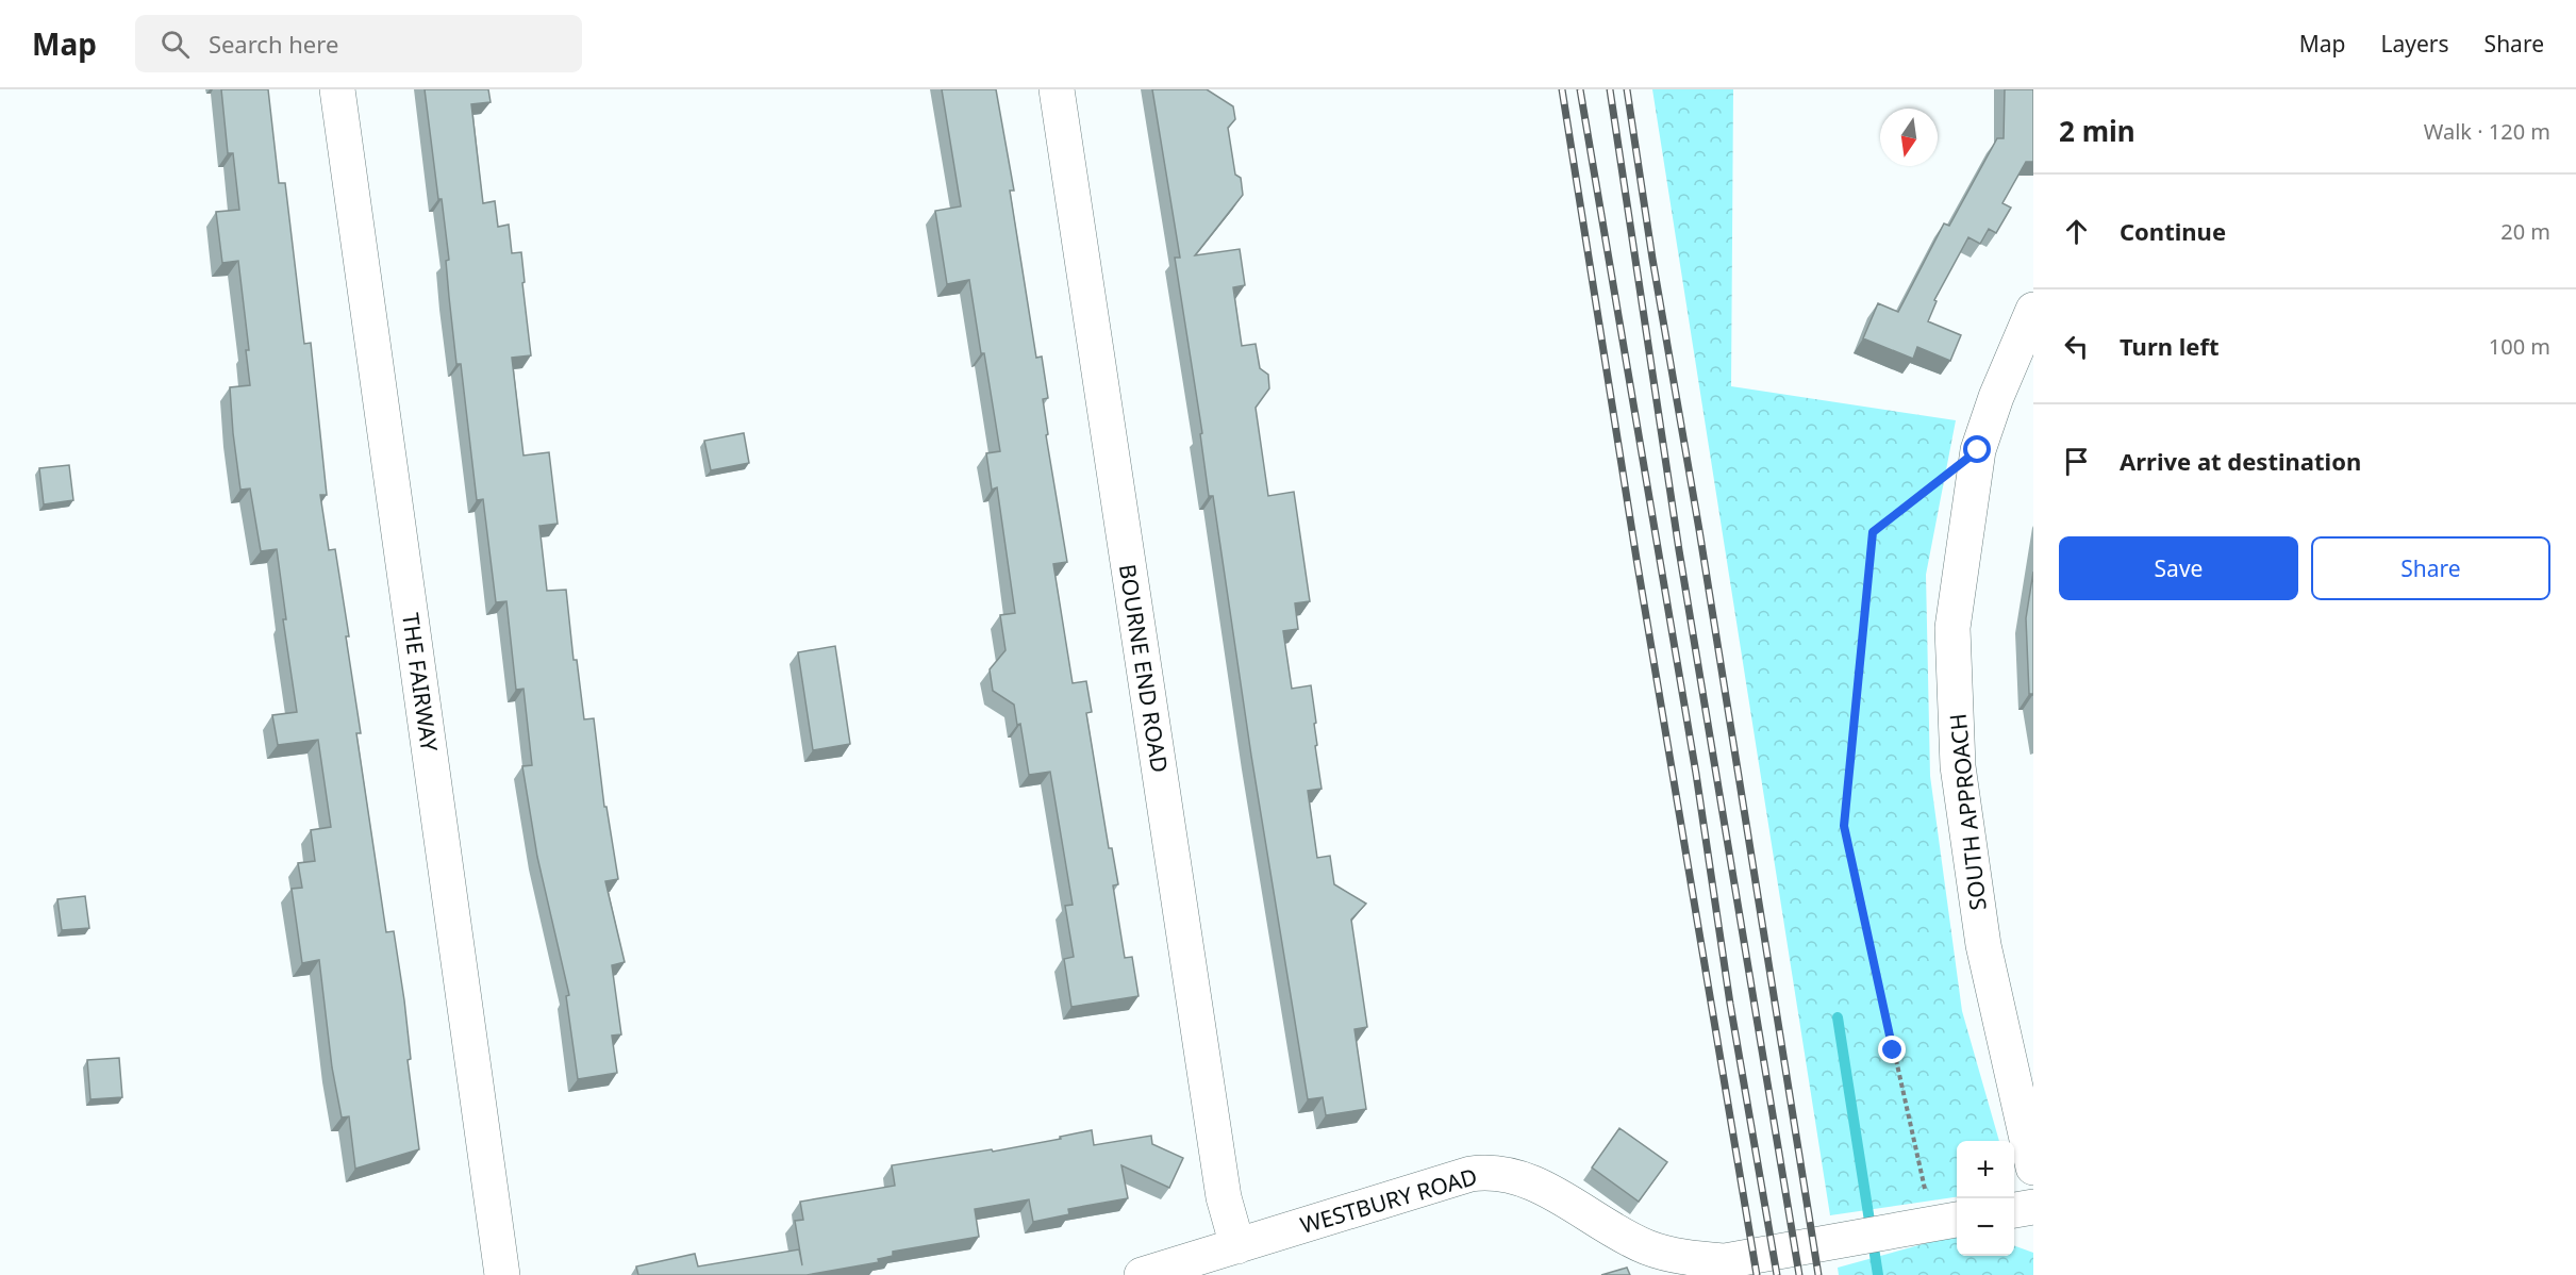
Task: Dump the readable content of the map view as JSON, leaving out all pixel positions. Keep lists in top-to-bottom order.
{
  "streets": {
    "street": [
      "BOURNE END ROAD",
      "THE FAIRWAY",
      "SOUTH APPROACH",
      "WESTBURY ROAD"
    ]
  },
  "crossings": [
    ["BOURNE END ROAD", "WESTBURY ROAD"]
  ],
  "north": "bottom",
  "page": {
    "header": "Map",
    "search": "Search here",
    "nav": ["Map", "Layers", "Share"],
    "heading": ["2 min", "Walk · 120 m"],
    "list": [
      ["Continue", "20 m"],
      ["Turn left", "100 m"],
      "Arrive at destination"
    ],
    "buttons": ["Save", "Share"],
    "map_buttons": ["+", "−"]
  }
}
